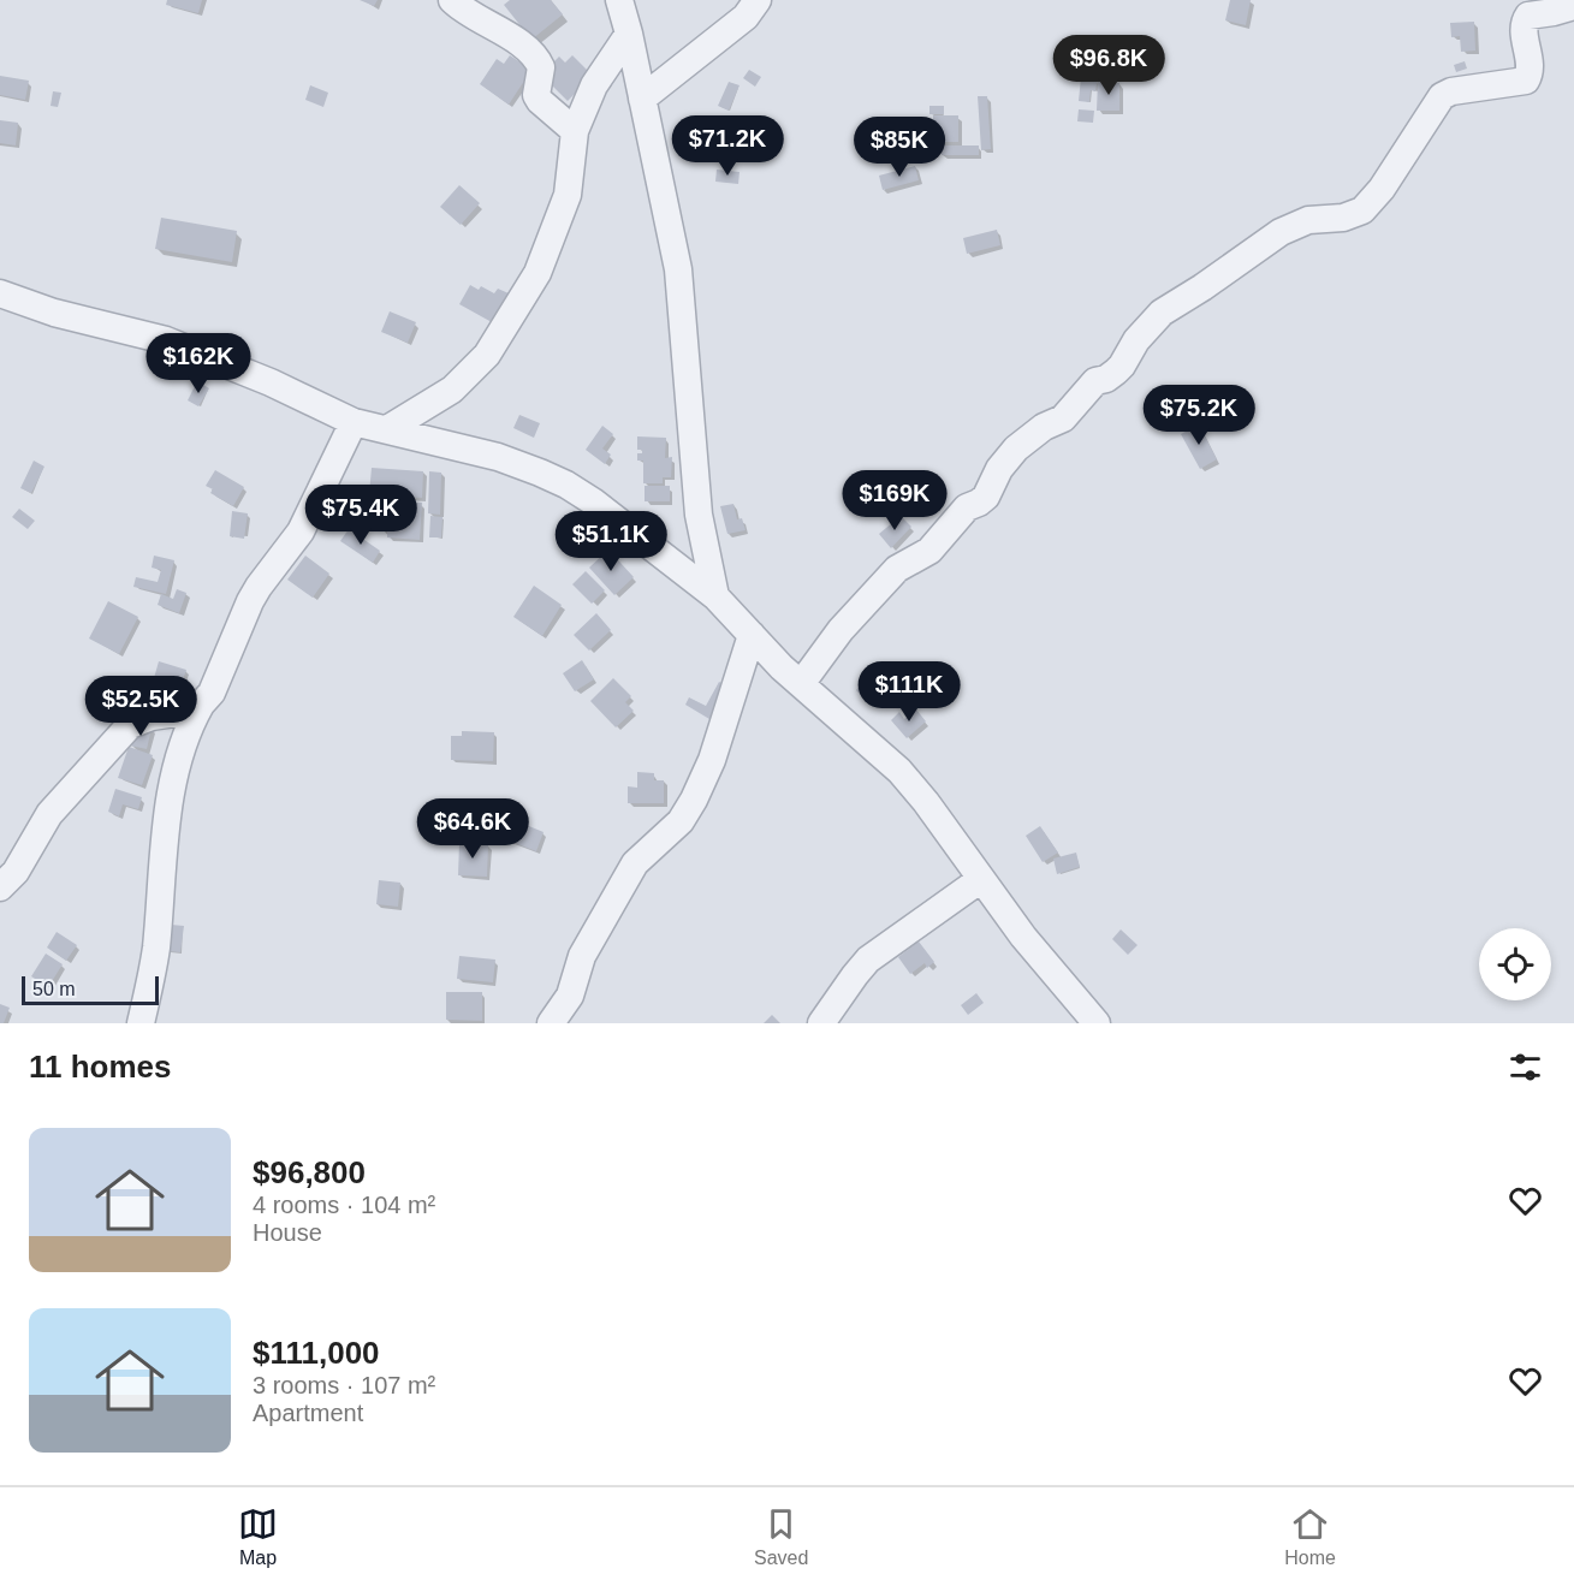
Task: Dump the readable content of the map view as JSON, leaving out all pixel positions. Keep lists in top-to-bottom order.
{
  "scale_bar": "50 m",
  "page": {
    "price": [
      "$96.8K",
      "$71.2K",
      "$85K",
      "$162K",
      "$75.2K",
      "$169K",
      "$75.4K",
      "$51.1K",
      "$111K",
      "$52.5K",
      "$64.6K"
    ],
    "scale": "50 m",
    "heading": "11 homes",
    "list": [
      {
        "name": "$96,800",
        "note": "4 rooms · 104 m² · House"
      },
      {
        "name": "$111,000",
        "note": "3 rooms · 107 m² · Apartment"
      }
    ],
    "tabs": ["Map", "Saved", "Home"]
  }
}
